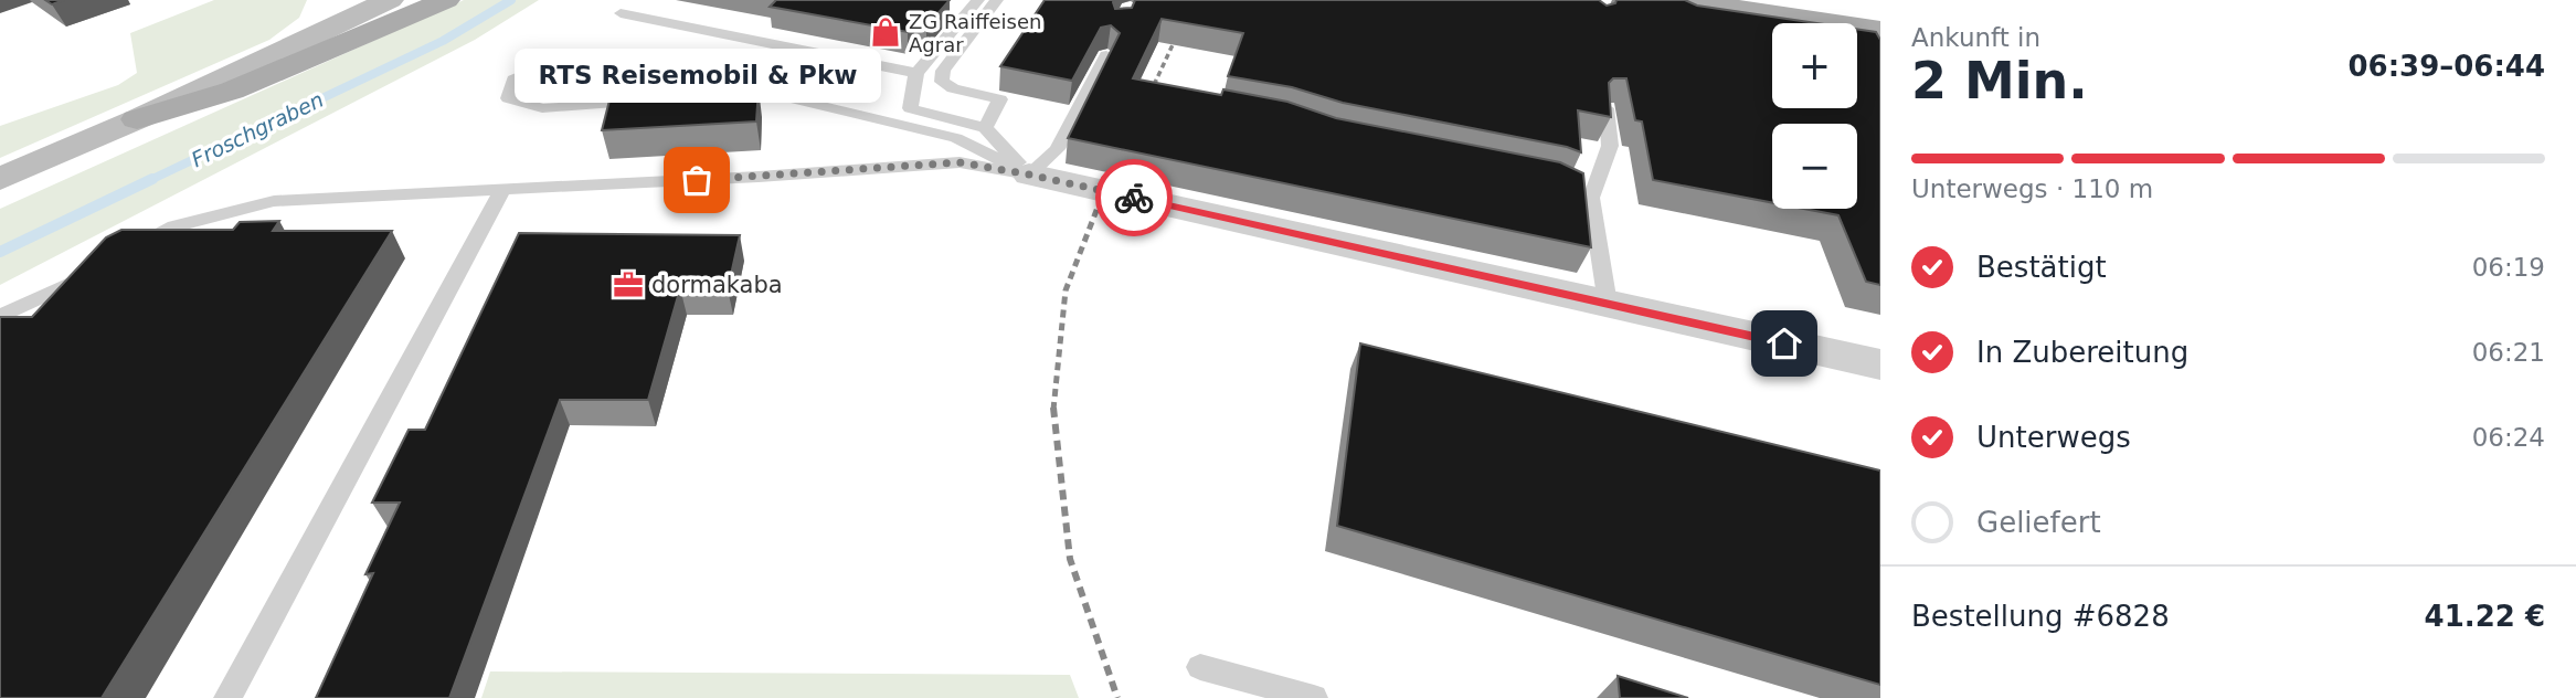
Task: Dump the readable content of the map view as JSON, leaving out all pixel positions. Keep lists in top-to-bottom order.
{
  "water": ["Froschgraben"],
  "places": {
    "shop": ["ZG Raiffeisen Agrar"],
    "other": ["RTS Reisemobil & Pkw"],
    "office": ["dormakaba"]
  },
  "page": {
    "heading": ["2 Min.", "Ankunft in", "06:39–06:44"],
    "panel": ["Bestellung #6828", "41.22 €"],
    "map_buttons": ["+", "−"],
    "bubble": "RTS Reisemobil & Pkw",
    "bar": "Unterwegs · 110 m",
    "list": [
      ["Bestätigt", "06:19"],
      ["In Zubereitung", "06:21"],
      ["Unterwegs", "06:24"],
      "Geliefert"
    ]
  }
}
